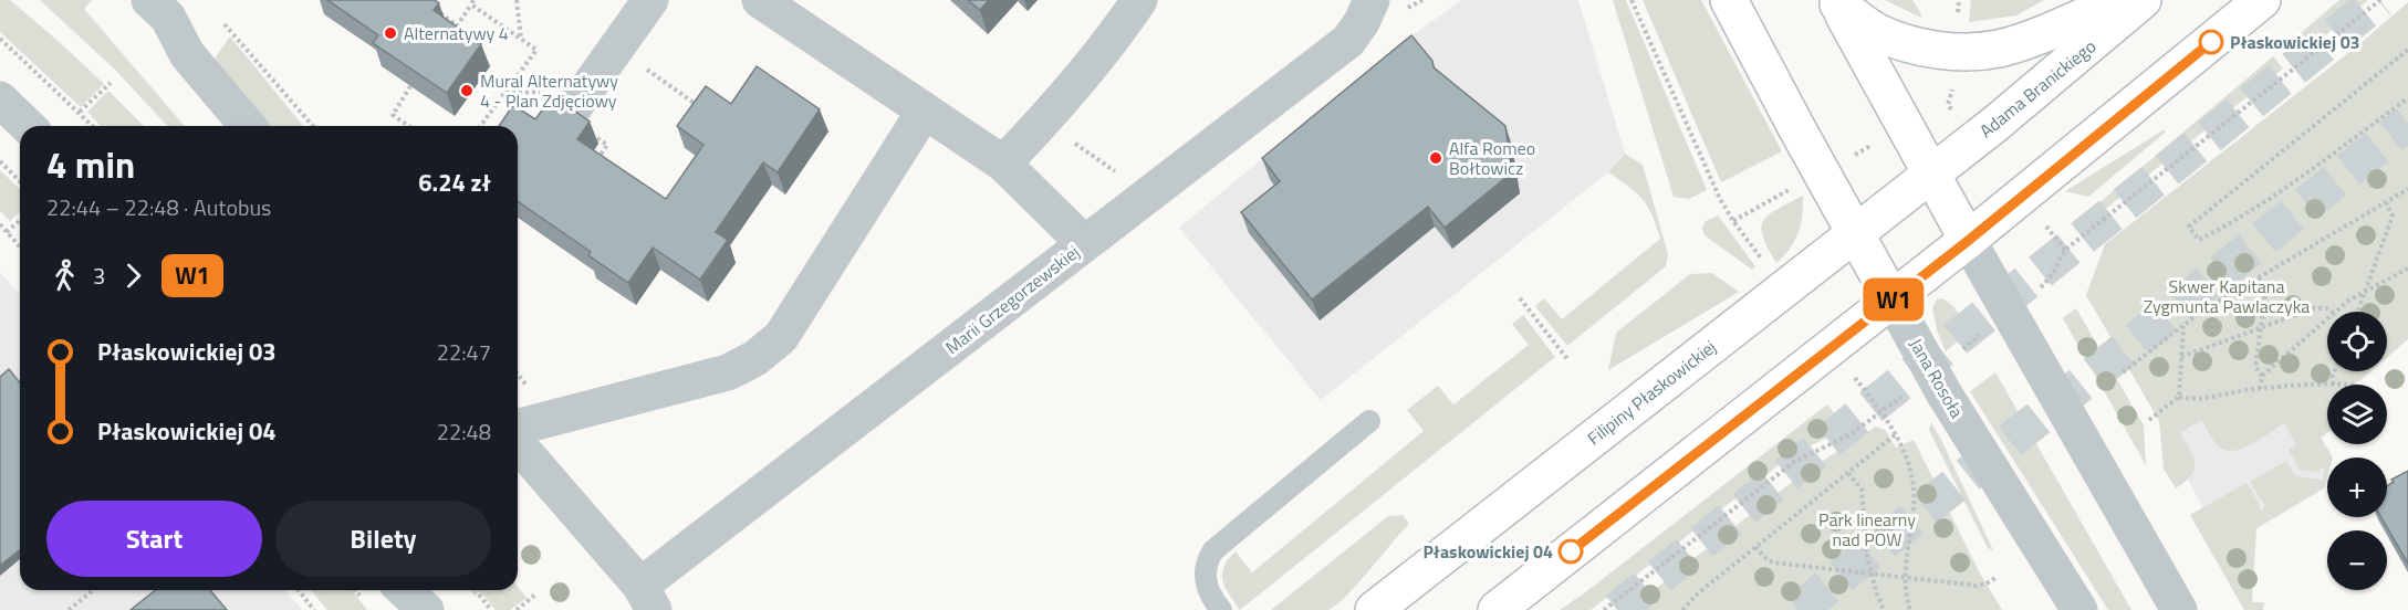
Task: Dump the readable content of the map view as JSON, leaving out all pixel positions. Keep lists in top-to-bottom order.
{
  "streets": {
    "main road": ["Adama Branickiego", "Jana Rosoła", "Filipiny Płaskowickiej"],
    "street": ["Marii Grzegorzewskiej"]
  },
  "crossings": [
    ["Adama Branickiego", "Filipiny Płaskowickiej"],
    ["Jana Rosoła", "Filipiny Płaskowickiej"]
  ],
  "parks": ["Skwer Kapitana Zygmunta Pawlaczyka", "Park linearny nad POW"],
  "places": [
    "Alternatywy 4",
    "Płaskowickiej 03",
    "Mural Alternatywy 4 - Plan Zdjęciowy",
    "Alfa Romeo Bołtowicz",
    "Płaskowickiej 04"
  ],
  "lines": ["bus line W1"],
  "page": {
    "on_map": "W1",
    "heading": ["4 min", "22:44 – 22:48 · Autobus", "6.24 zł"],
    "legs": ["3", "W1"],
    "map_buttons": ["+", "−"],
    "list": [
      {
        "name": "Płaskowickiej 03",
        "value": "22:47"
      },
      {
        "name": "Płaskowickiej 04",
        "value": "22:48"
      }
    ],
    "buttons": ["Start", "Bilety"]
  }
}
